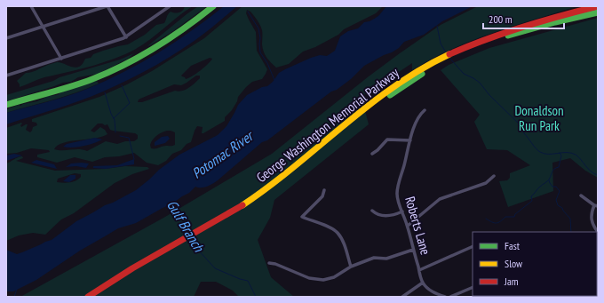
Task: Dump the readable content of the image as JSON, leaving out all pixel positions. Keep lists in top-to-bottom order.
{
  "streets": {
    "highway": ["George Washington Memorial Parkway"],
    "street": ["Roberts Lane"]
  },
  "water": ["Potomac River", "Gulf Branch"],
  "parks": ["Donaldson Run Park"],
  "legend": ["Fast", "Slow", "Jam"],
  "scale_bar": "200 m"
}
